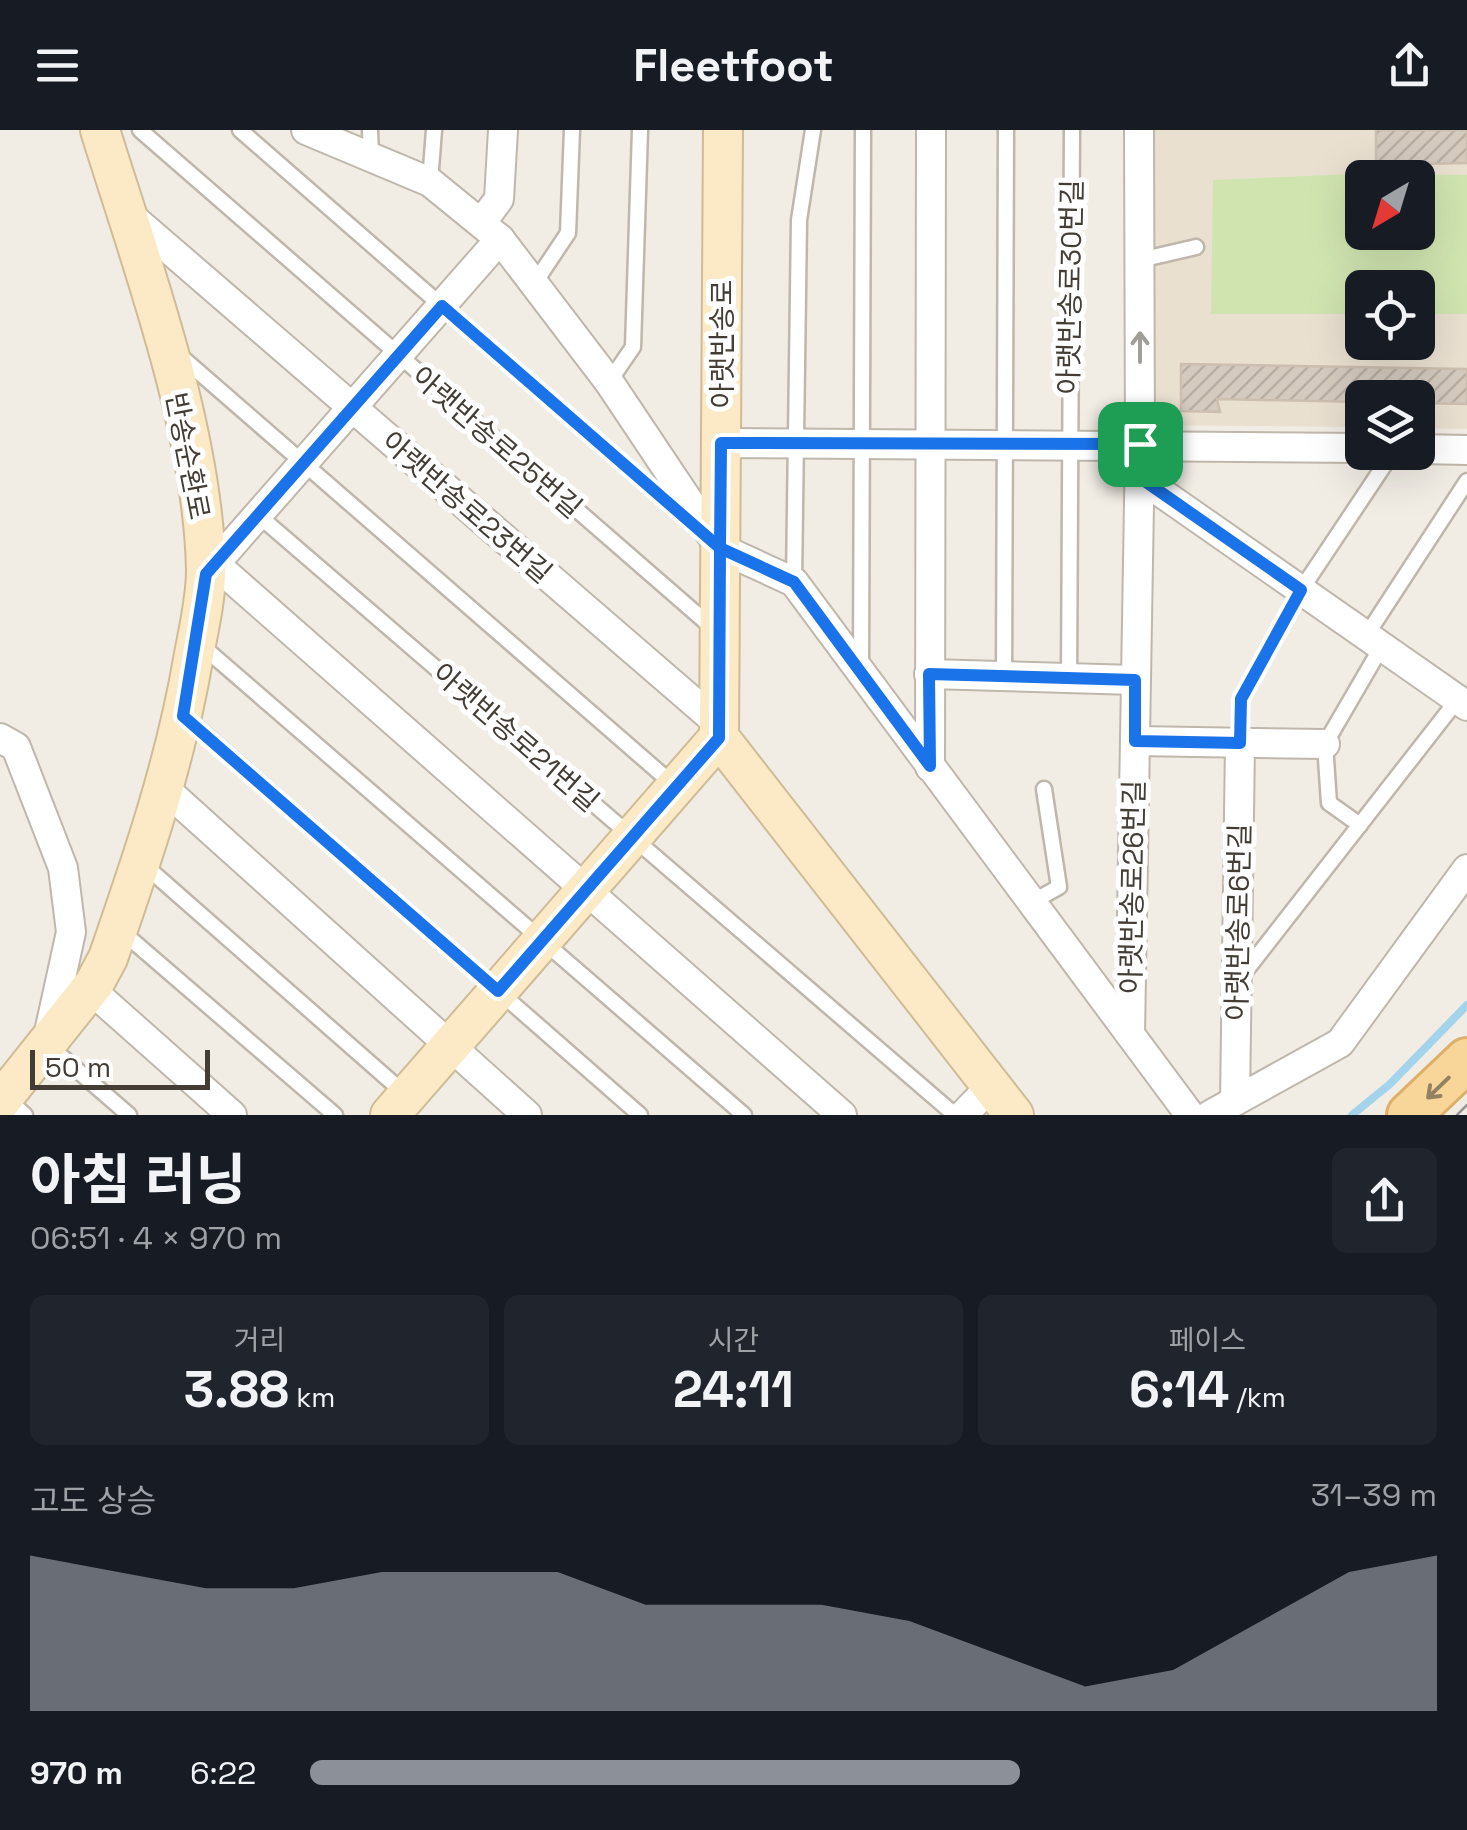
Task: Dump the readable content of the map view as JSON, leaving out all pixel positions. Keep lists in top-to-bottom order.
{
  "streets": {
    "main road": ["아랫반송로", "반송순환로"],
    "street": ["아랫반송로23번길", "아랫반송로26번길", "아랫반송로6번길"],
    "lane": ["아랫반송로30번길", "아랫반송로25번길", "아랫반송로21번길"]
  },
  "crossings": [
    ["아랫반송로", "아랫반송로25번길"],
    ["아랫반송로", "아랫반송로23번길"],
    ["아랫반송로", "아랫반송로26번길"],
    ["반송순환로", "아랫반송로23번길"]
  ],
  "scale_bar": "50 m",
  "north": "bottom left",
  "page": {
    "header": "Fleetfoot",
    "scale": "50 m",
    "heading": ["아침 러닝", "06:51 · 4 × 970 m"],
    "stats": [
      ["거리", "3.88 km"],
      ["시간", "24:11"],
      ["페이스", "6:14 /km"]
    ],
    "chart": ["고도 상승", "31–39 m"],
    "list": [
      {
        "name": "970 m",
        "note": "6:22"
      }
    ]
  }
}
